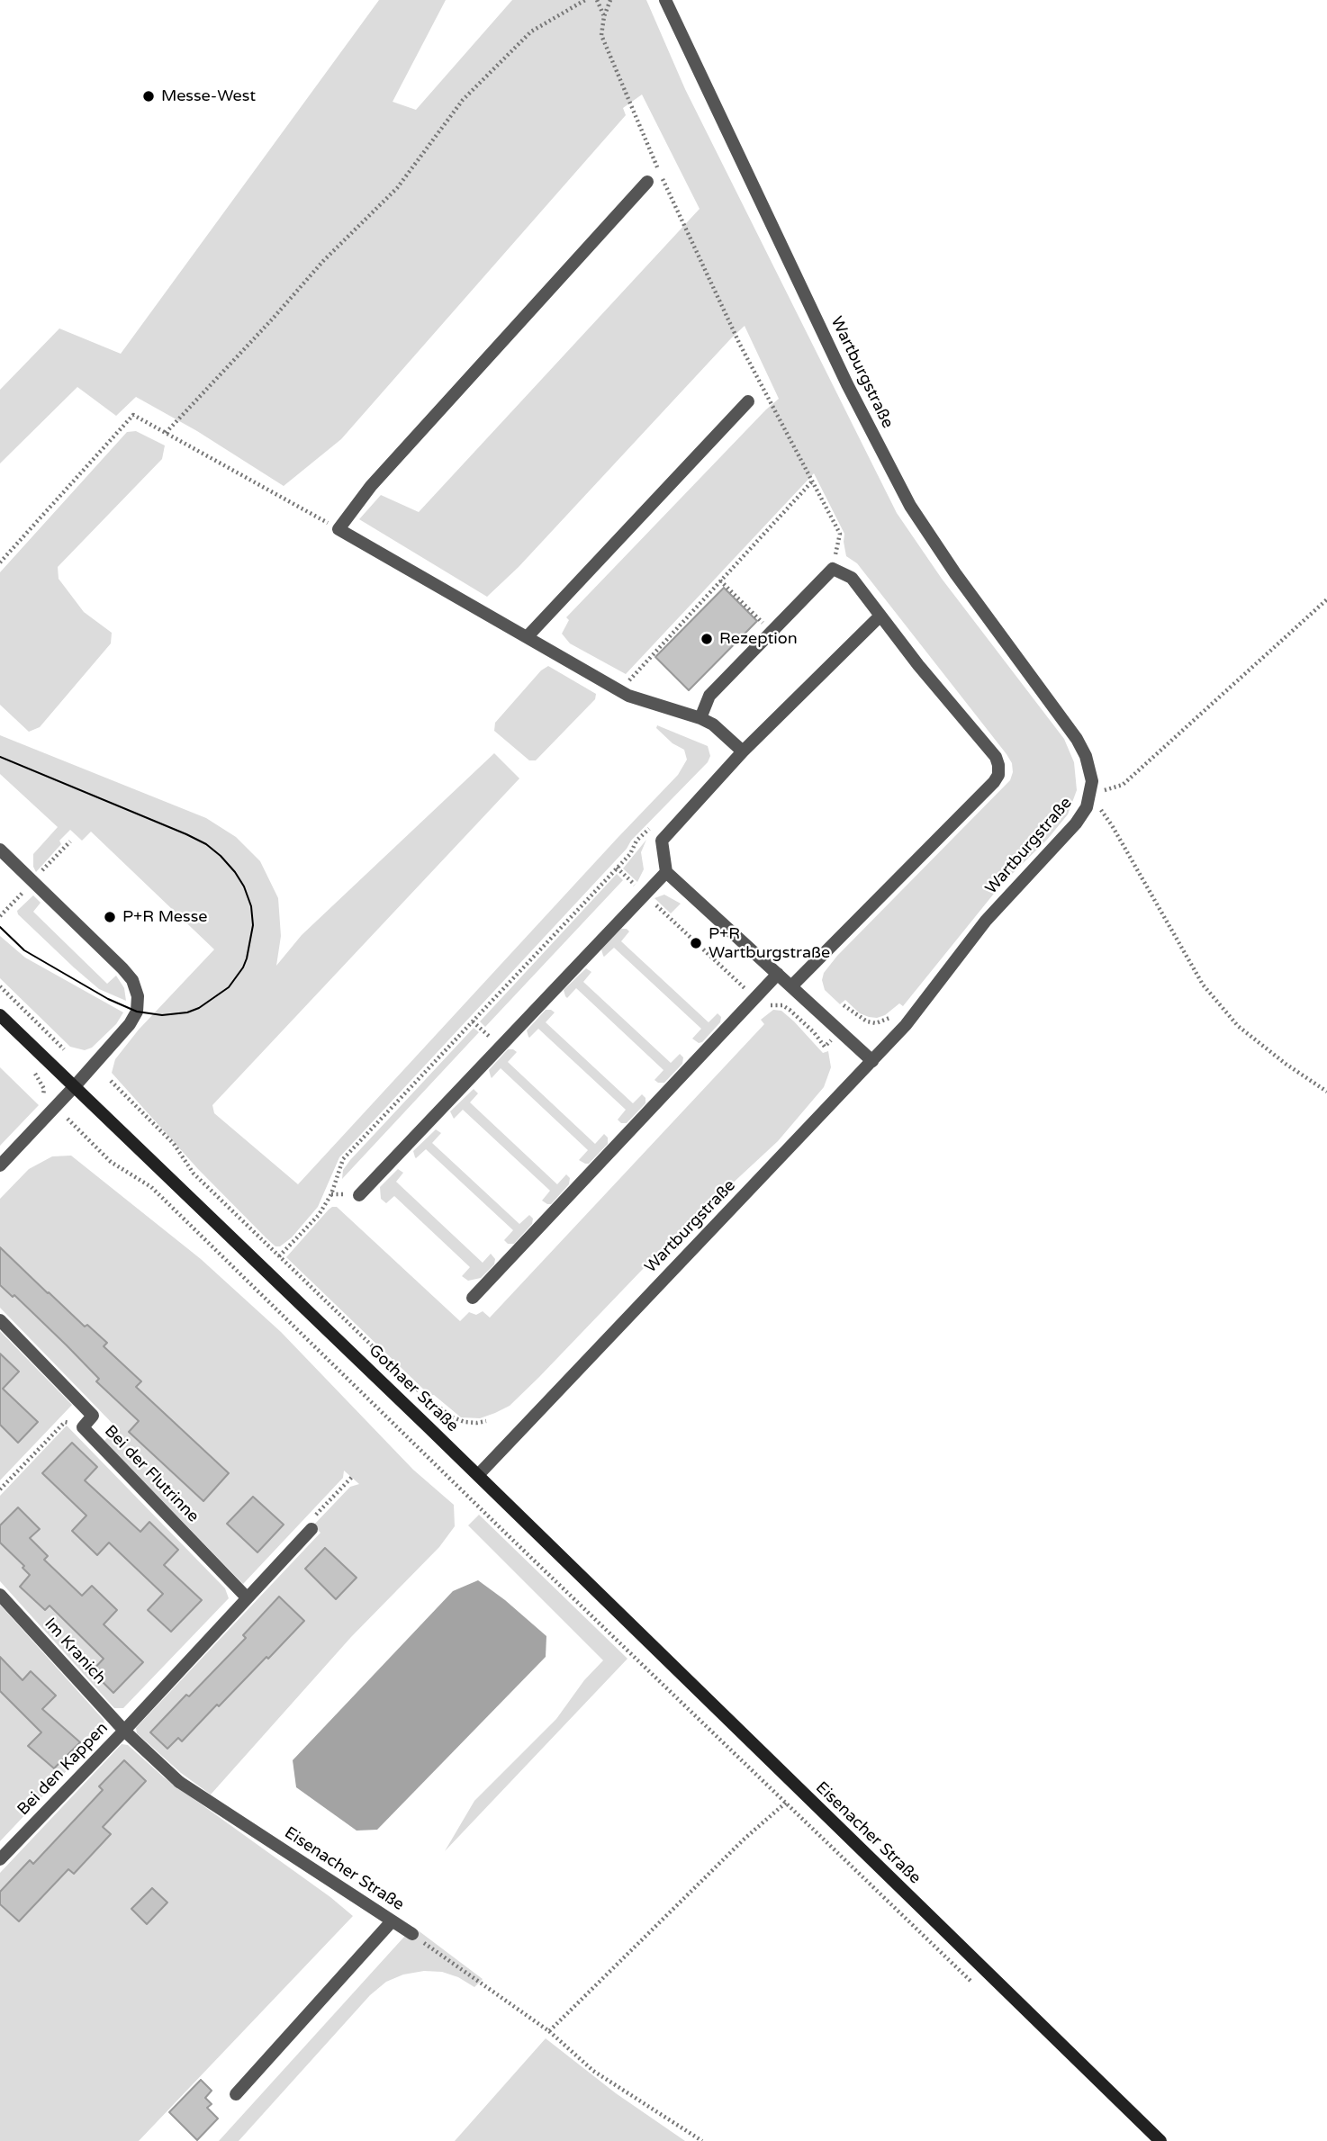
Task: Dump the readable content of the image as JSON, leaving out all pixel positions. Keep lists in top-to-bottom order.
{
  "streets": {
    "main road": ["Gothaer Straße", "Eisenacher Straße"],
    "street": [
      "Wartburgstraße",
      "Bei der Flutrinne",
      "Im Kranich",
      "Bei den Kappen"
    ]
  },
  "crossings": [
    ["Wartburgstraße", "Gothaer Straße"],
    ["Gothaer Straße", "Eisenacher Straße"],
    ["Im Kranich", "Bei den Kappen"],
    ["Im Kranich", "Eisenacher Straße"],
    ["Bei den Kappen", "Eisenacher Straße"]
  ],
  "places": [
    "Messe-West",
    "Rezeption",
    "P+R Messe",
    "P+R Wartburgstraße"
  ]
}
